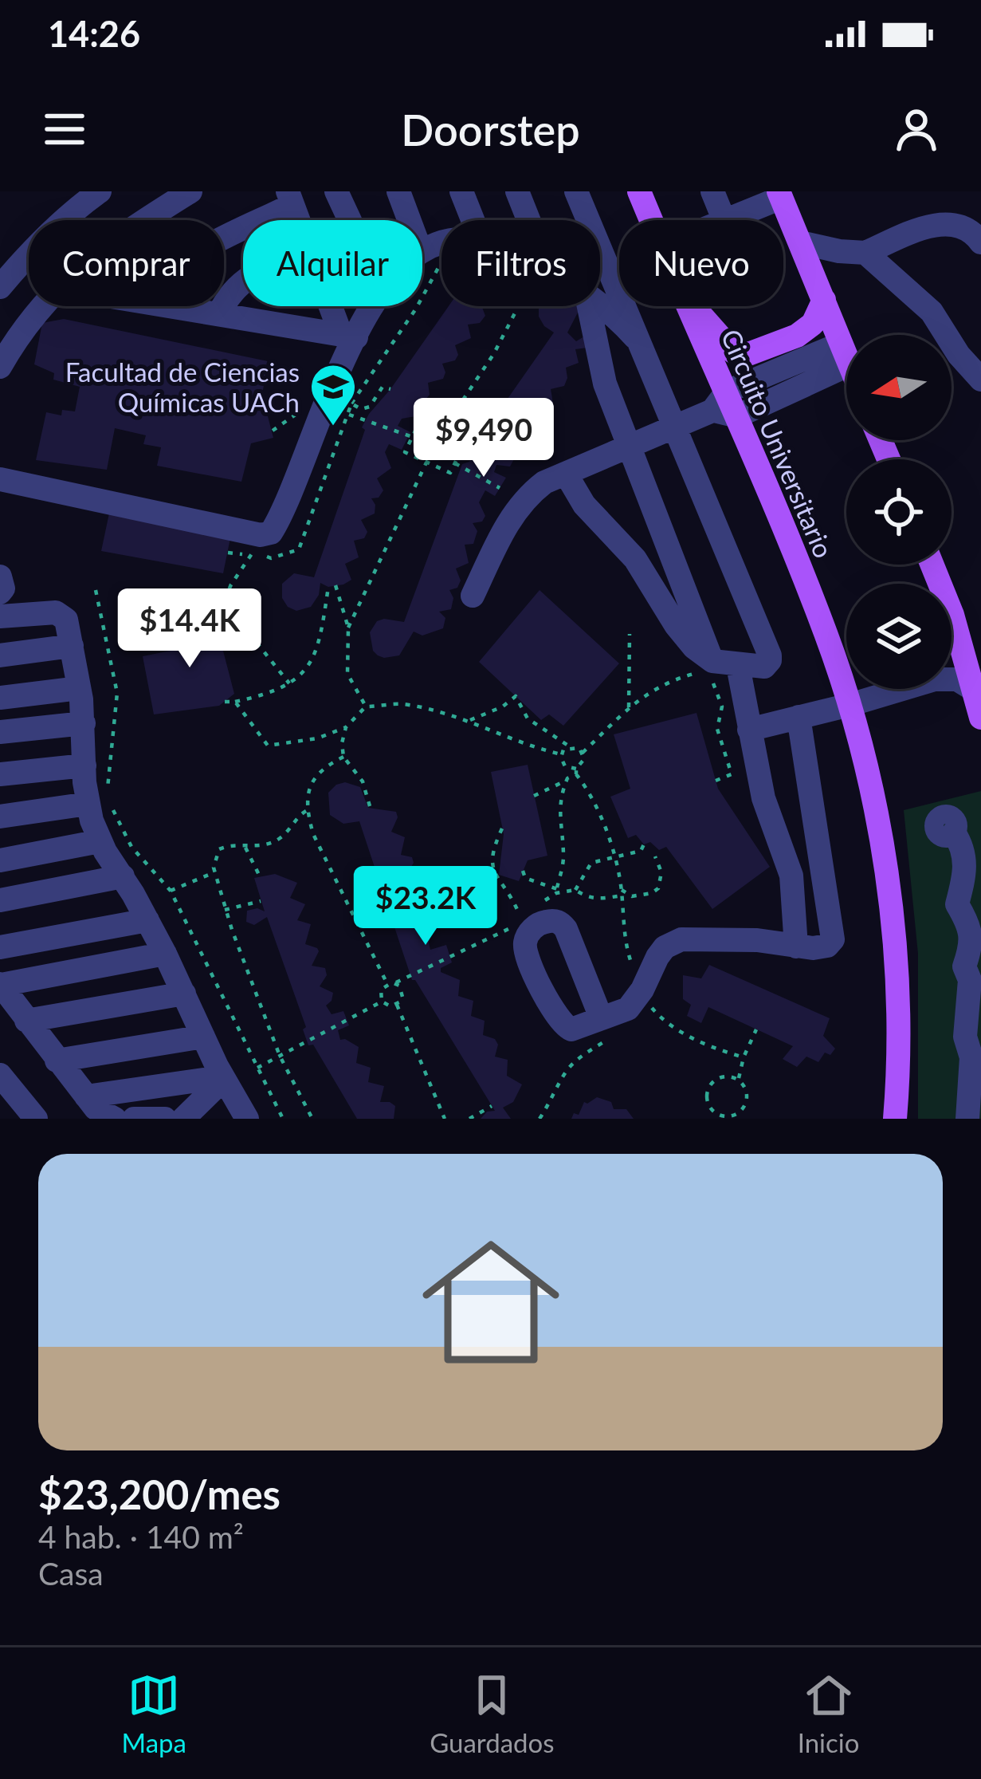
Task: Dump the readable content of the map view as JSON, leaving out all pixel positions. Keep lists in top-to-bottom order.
{
  "streets": {
    "main road": ["Circuito Universitario"]
  },
  "places": {
    "school or university": ["Facultad de Ciencias Químicas UACh"]
  },
  "north": "left",
  "page": {
    "status": "14:26",
    "header": "Doorstep",
    "chip": [
      "Comprar",
      "Alquilar",
      "Filtros",
      "Nuevo"
    ],
    "price": ["$9,490", "$14.4K", "$23.2K"],
    "list": [
      {
        "name": "$23,200/mes",
        "note": "4 hab. · 140 m² · Casa"
      }
    ],
    "tabs": ["Mapa", "Guardados", "Inicio"]
  }
}
